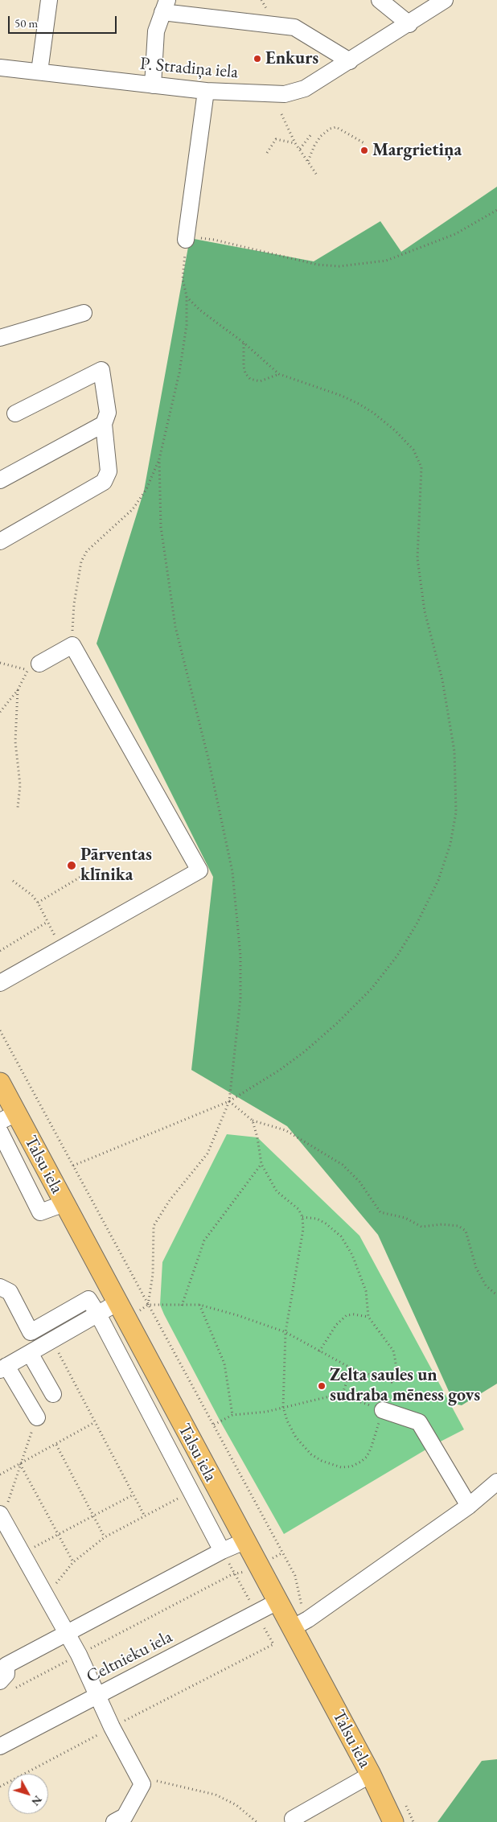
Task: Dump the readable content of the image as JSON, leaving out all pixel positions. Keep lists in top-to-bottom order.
{
  "streets": {
    "main road": ["Talsu iela"],
    "street": ["P. Stradiņa iela", "Celtnieku iela"]
  },
  "crossings": [
    ["Talsu iela", "Celtnieku iela"]
  ],
  "places": [
    "Enkurs",
    "Margrietiņa",
    "Pārventas klīnika",
    "Zelta saules un sudraba mēness govs"
  ],
  "scale_bar": "50 m",
  "north": "bottom right"
}
